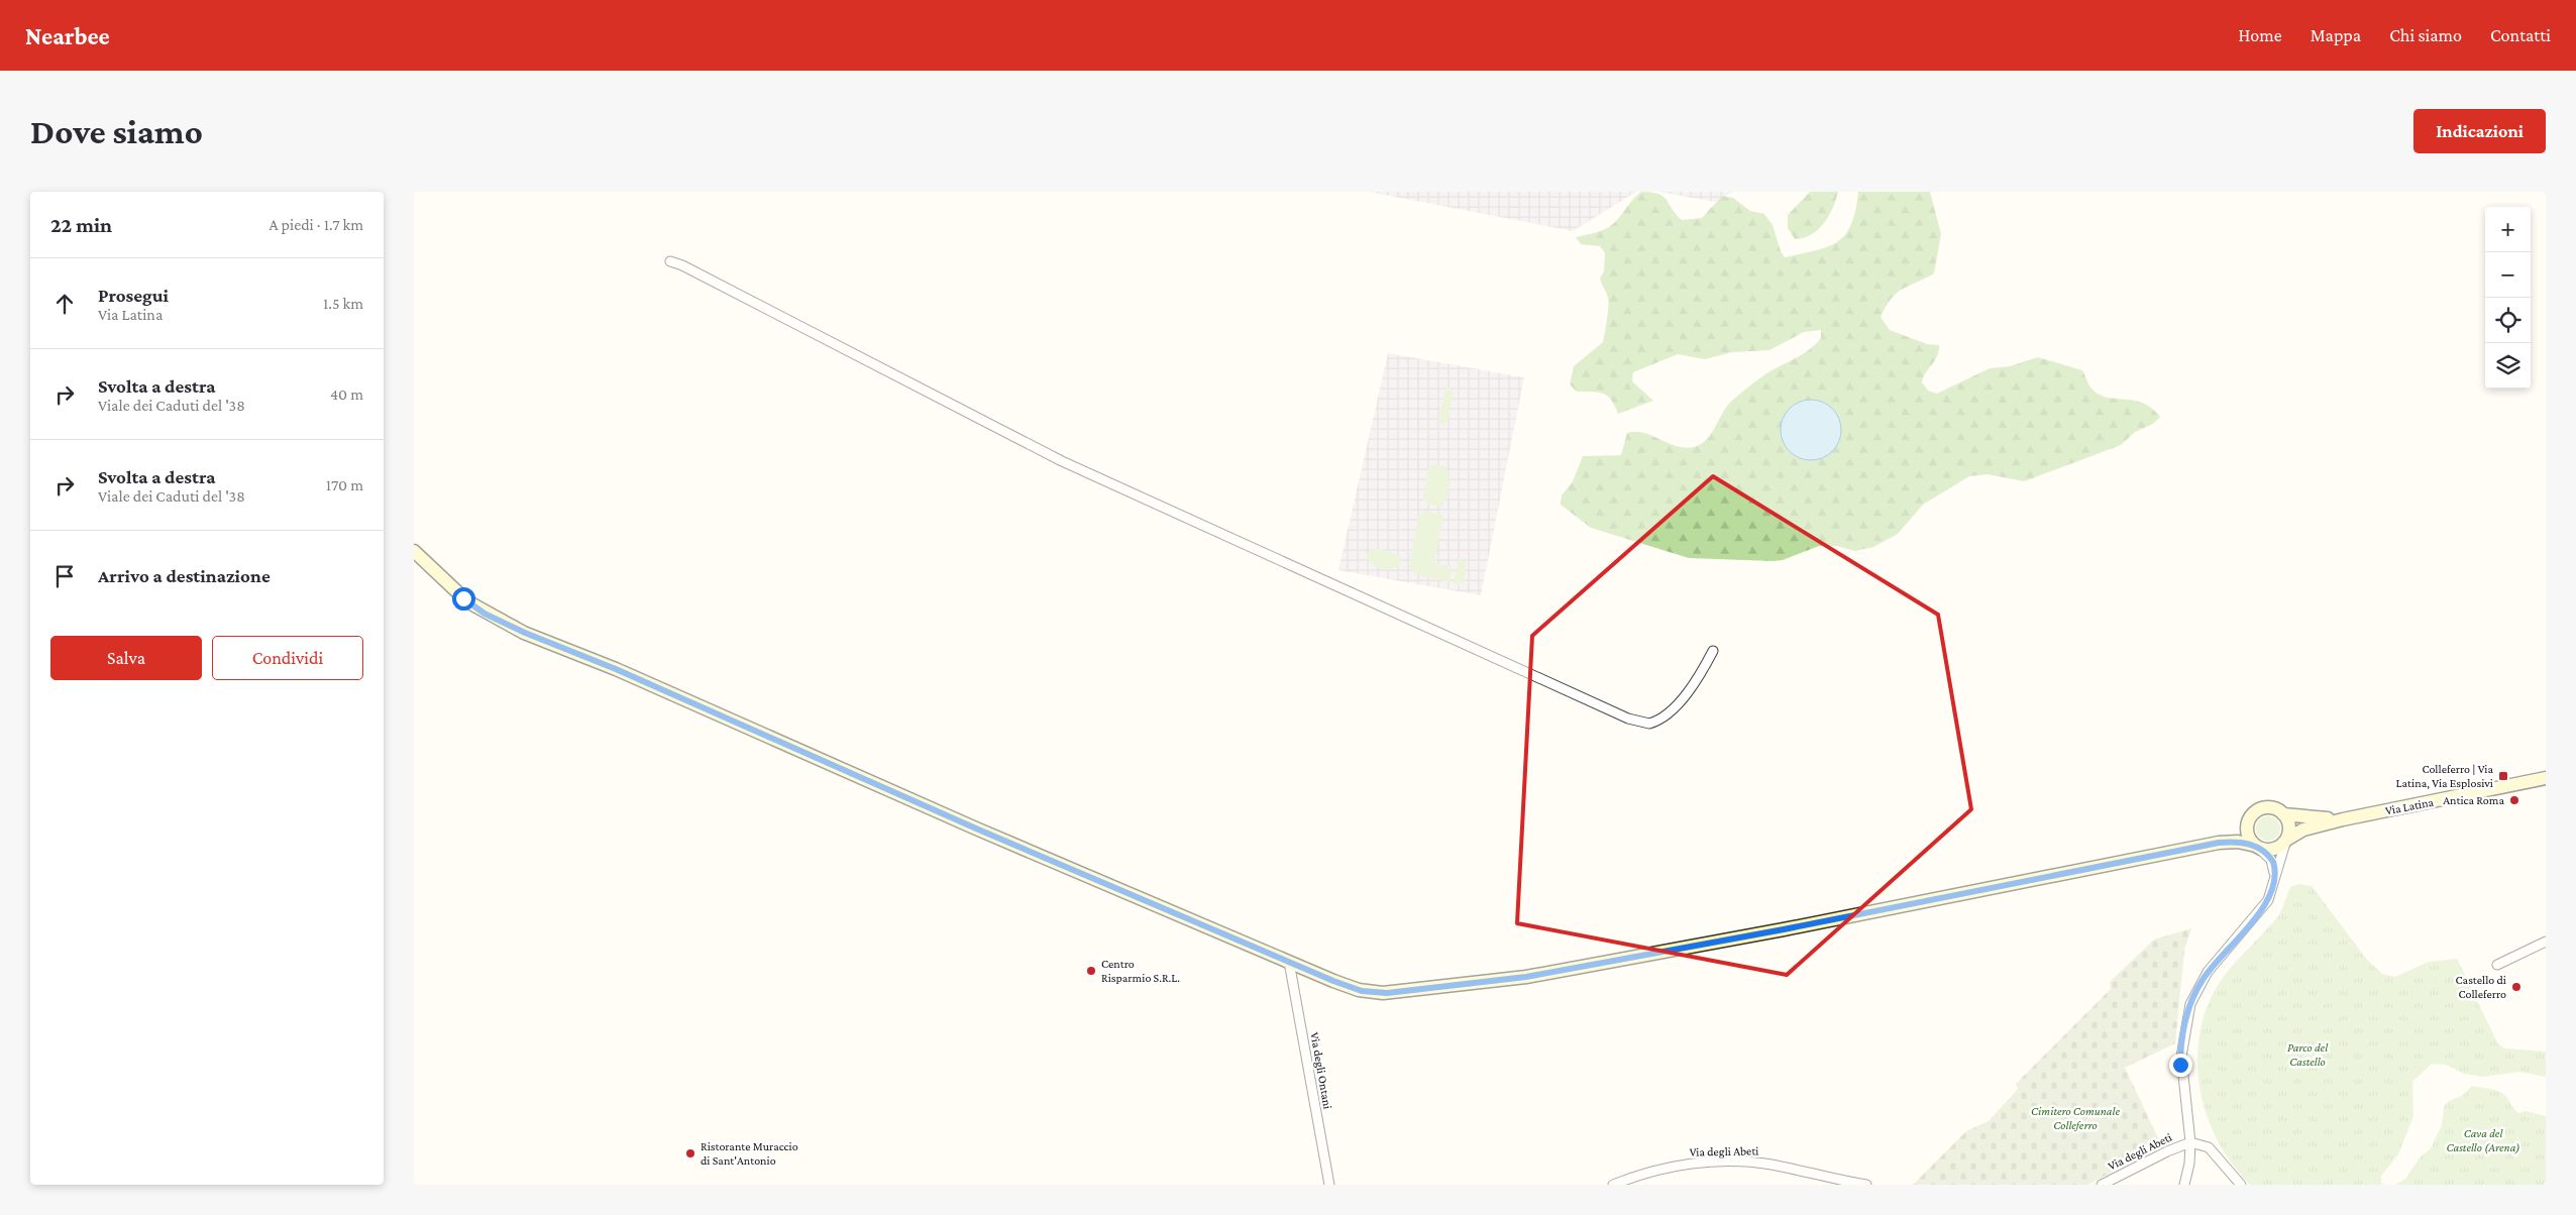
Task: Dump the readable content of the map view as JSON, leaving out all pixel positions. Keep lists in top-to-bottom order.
{
  "streets": {
    "main road": ["Via Latina"],
    "street": ["Via degli Ontani", "Via degli Abeti"]
  },
  "crossings": [
    ["Via Latina", "Via degli Ontani"]
  ],
  "parks": ["Parco del Castello", "Cimitero Comunale Colleferro", "Cava del Castello (Arena)"],
  "places": {
    "transit": ["Colleferro | Via Latina, Via Esplosivi"],
    "other": [
      "Antica Roma",
      "Centro Risparmio S.R.L.",
      "Castello di Colleferro",
      "Ristorante Muraccio di Sant'Antonio"
    ]
  },
  "page": {
    "header": "Nearbee",
    "nav": [
      "Home",
      "Mappa",
      "Chi siamo",
      "Contatti"
    ],
    "buttons": [
      "Indicazioni",
      ["Salva", "Condividi"]
    ],
    "title": "Dove siamo",
    "heading": ["22 min", "A piedi · 1.7 km"],
    "map_buttons": ["+", "−"],
    "list": [
      ["Prosegui", "Via Latina", "1.5 km"],
      ["Svolta a destra", "Viale dei Caduti del '38", "40 m"],
      ["Svolta a destra", "Viale dei Caduti del '38", "170 m"],
      "Arrivo a destinazione"
    ]
  }
}
